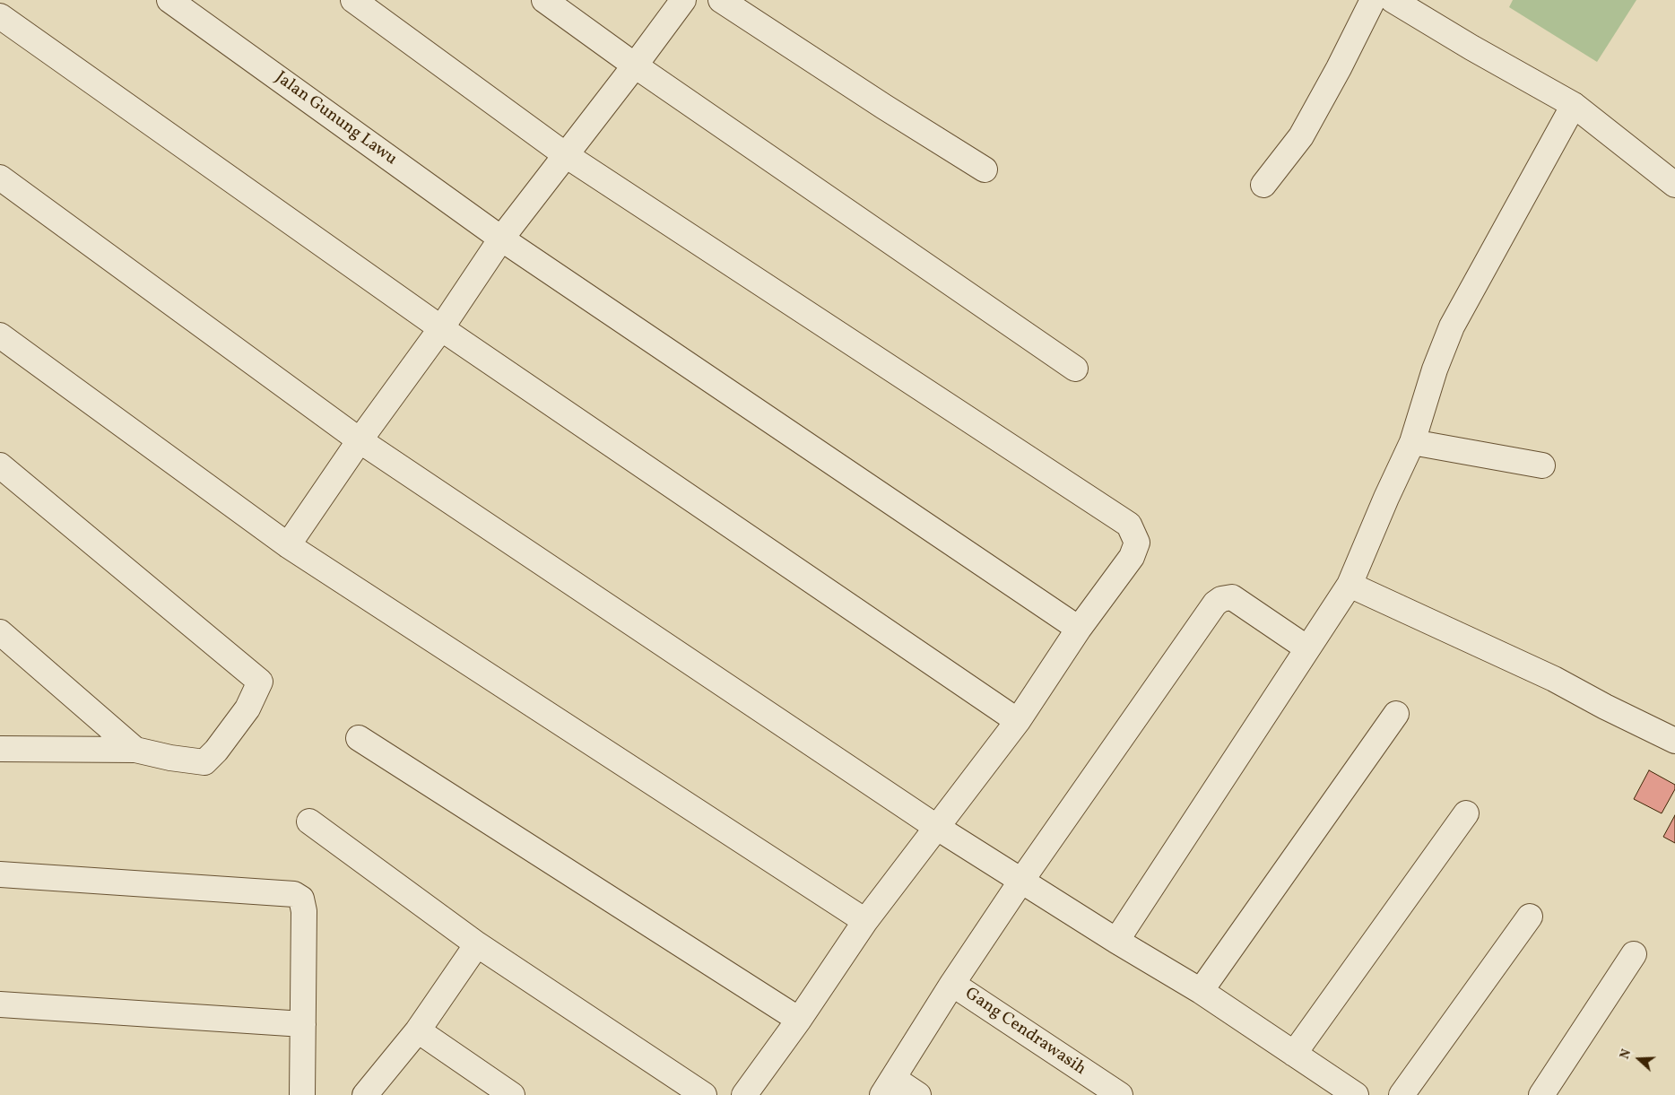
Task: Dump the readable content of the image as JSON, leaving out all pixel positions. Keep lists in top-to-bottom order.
{
  "streets": {
    "street": ["Jalan Gunung Lawu", "Gang Cendrawasih"]
  },
  "north": "left"
}
